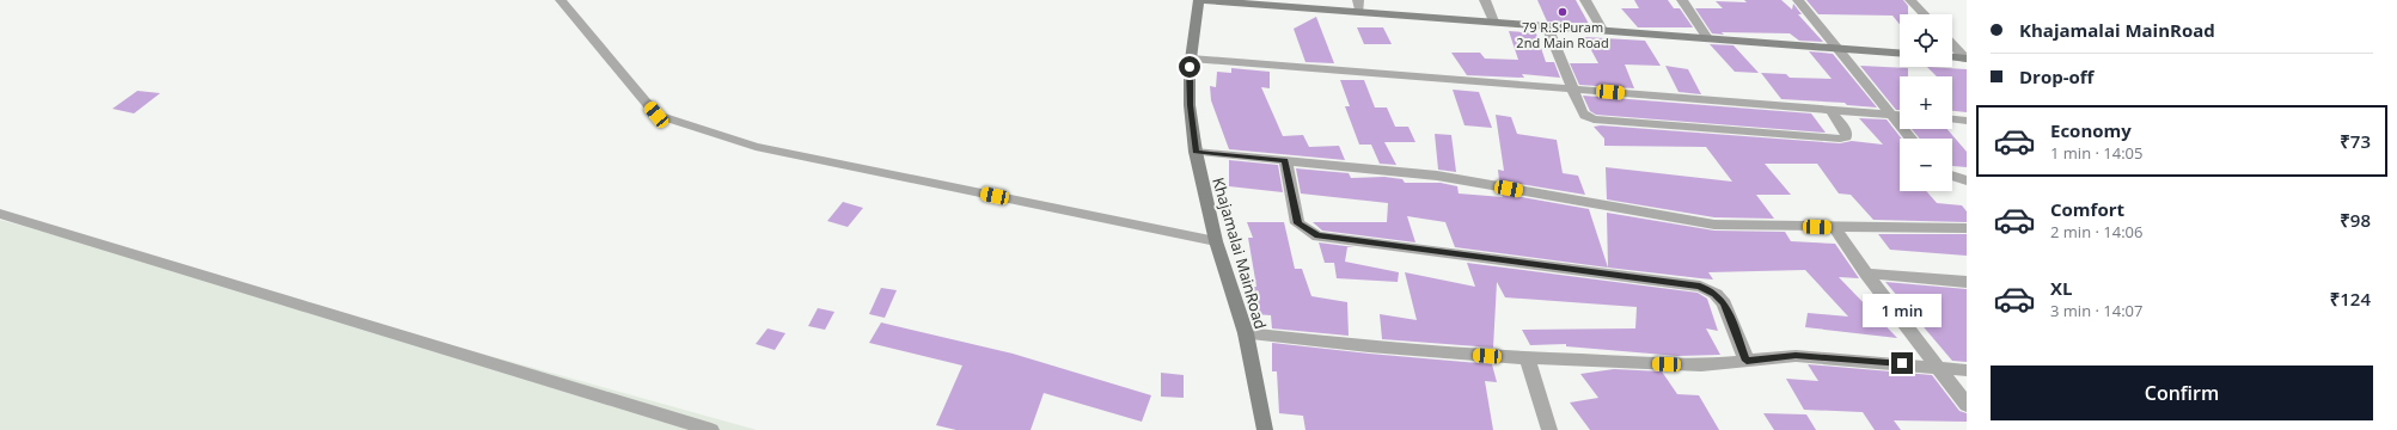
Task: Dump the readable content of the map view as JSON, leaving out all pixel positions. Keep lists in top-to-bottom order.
{
  "streets": {
    "street": ["Khajamalai MainRoad"]
  },
  "places": ["79 R.S.Puram 2nd Main Road"],
  "page": {
    "banner": ["Khajamalai MainRoad", "Drop-off"],
    "map_buttons": ["+", "−"],
    "list": [
      {
        "name": "Economy",
        "note": "1 min · 14:05",
        "value": "₹73"
      },
      {
        "name": "Comfort",
        "note": "2 min · 14:06",
        "value": "₹98"
      },
      {
        "name": "XL",
        "note": "3 min · 14:07",
        "value": "₹124"
      }
    ],
    "bubble": "1 min",
    "buttons": "Confirm"
  }
}
